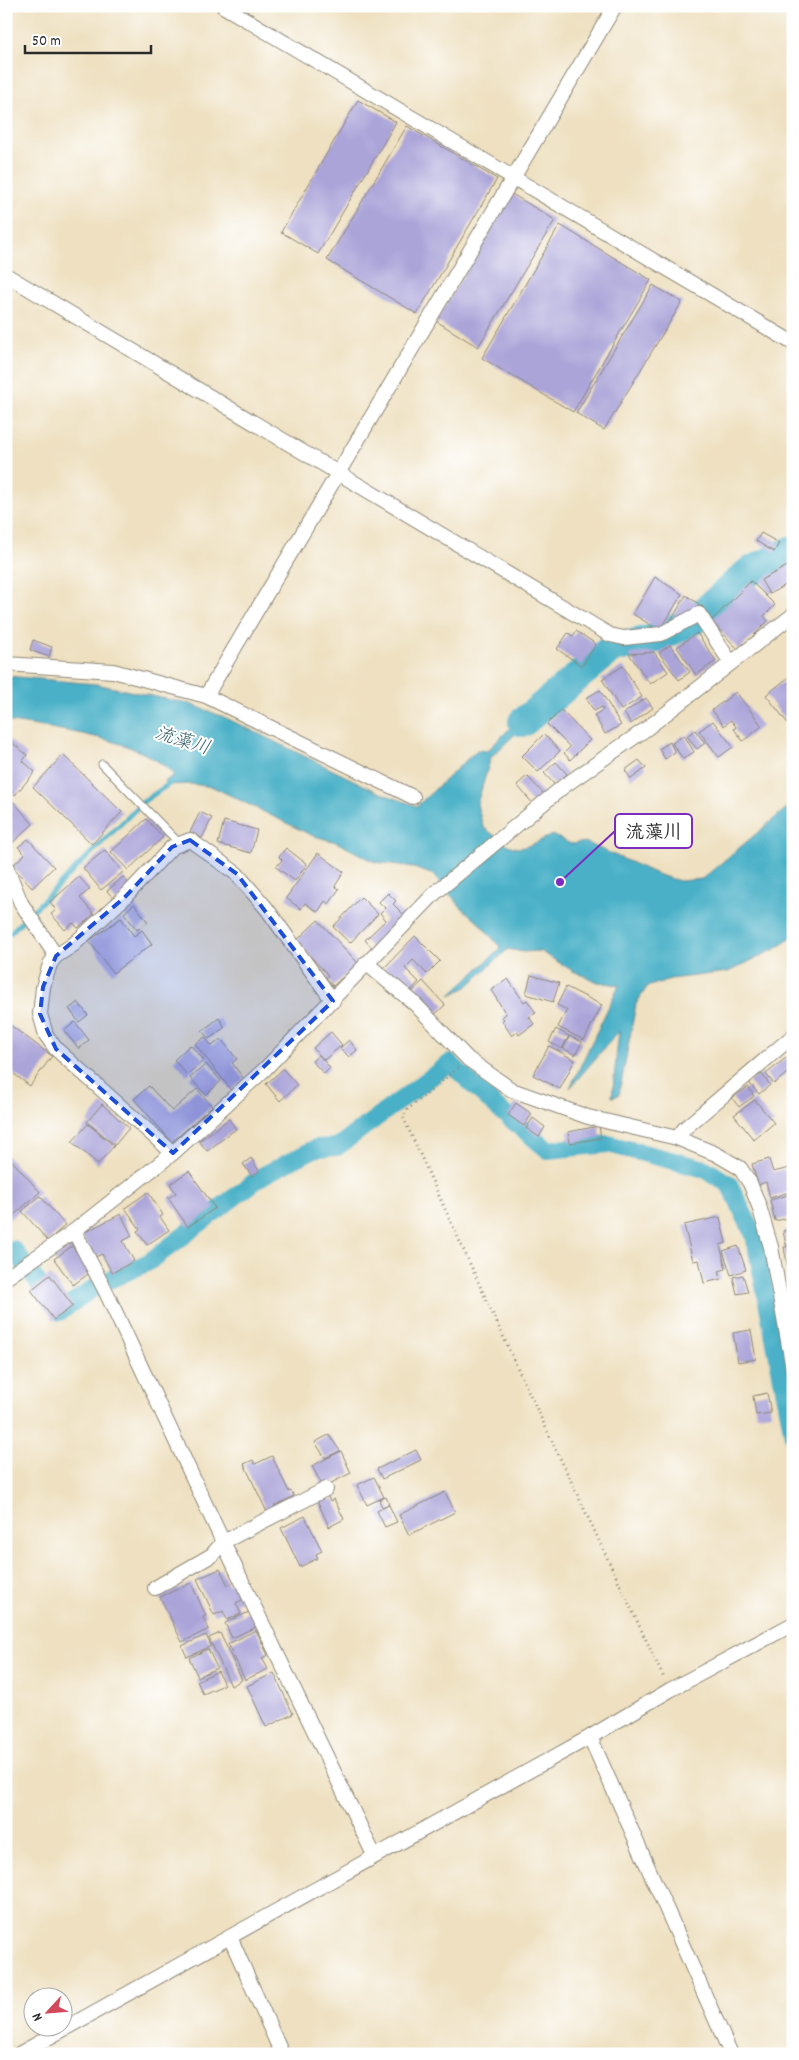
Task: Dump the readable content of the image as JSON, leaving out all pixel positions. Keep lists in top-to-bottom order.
{
  "water": ["流藻川"],
  "places": ["流藻川"],
  "scale_bar": "50 m",
  "north": "bottom left"
}
